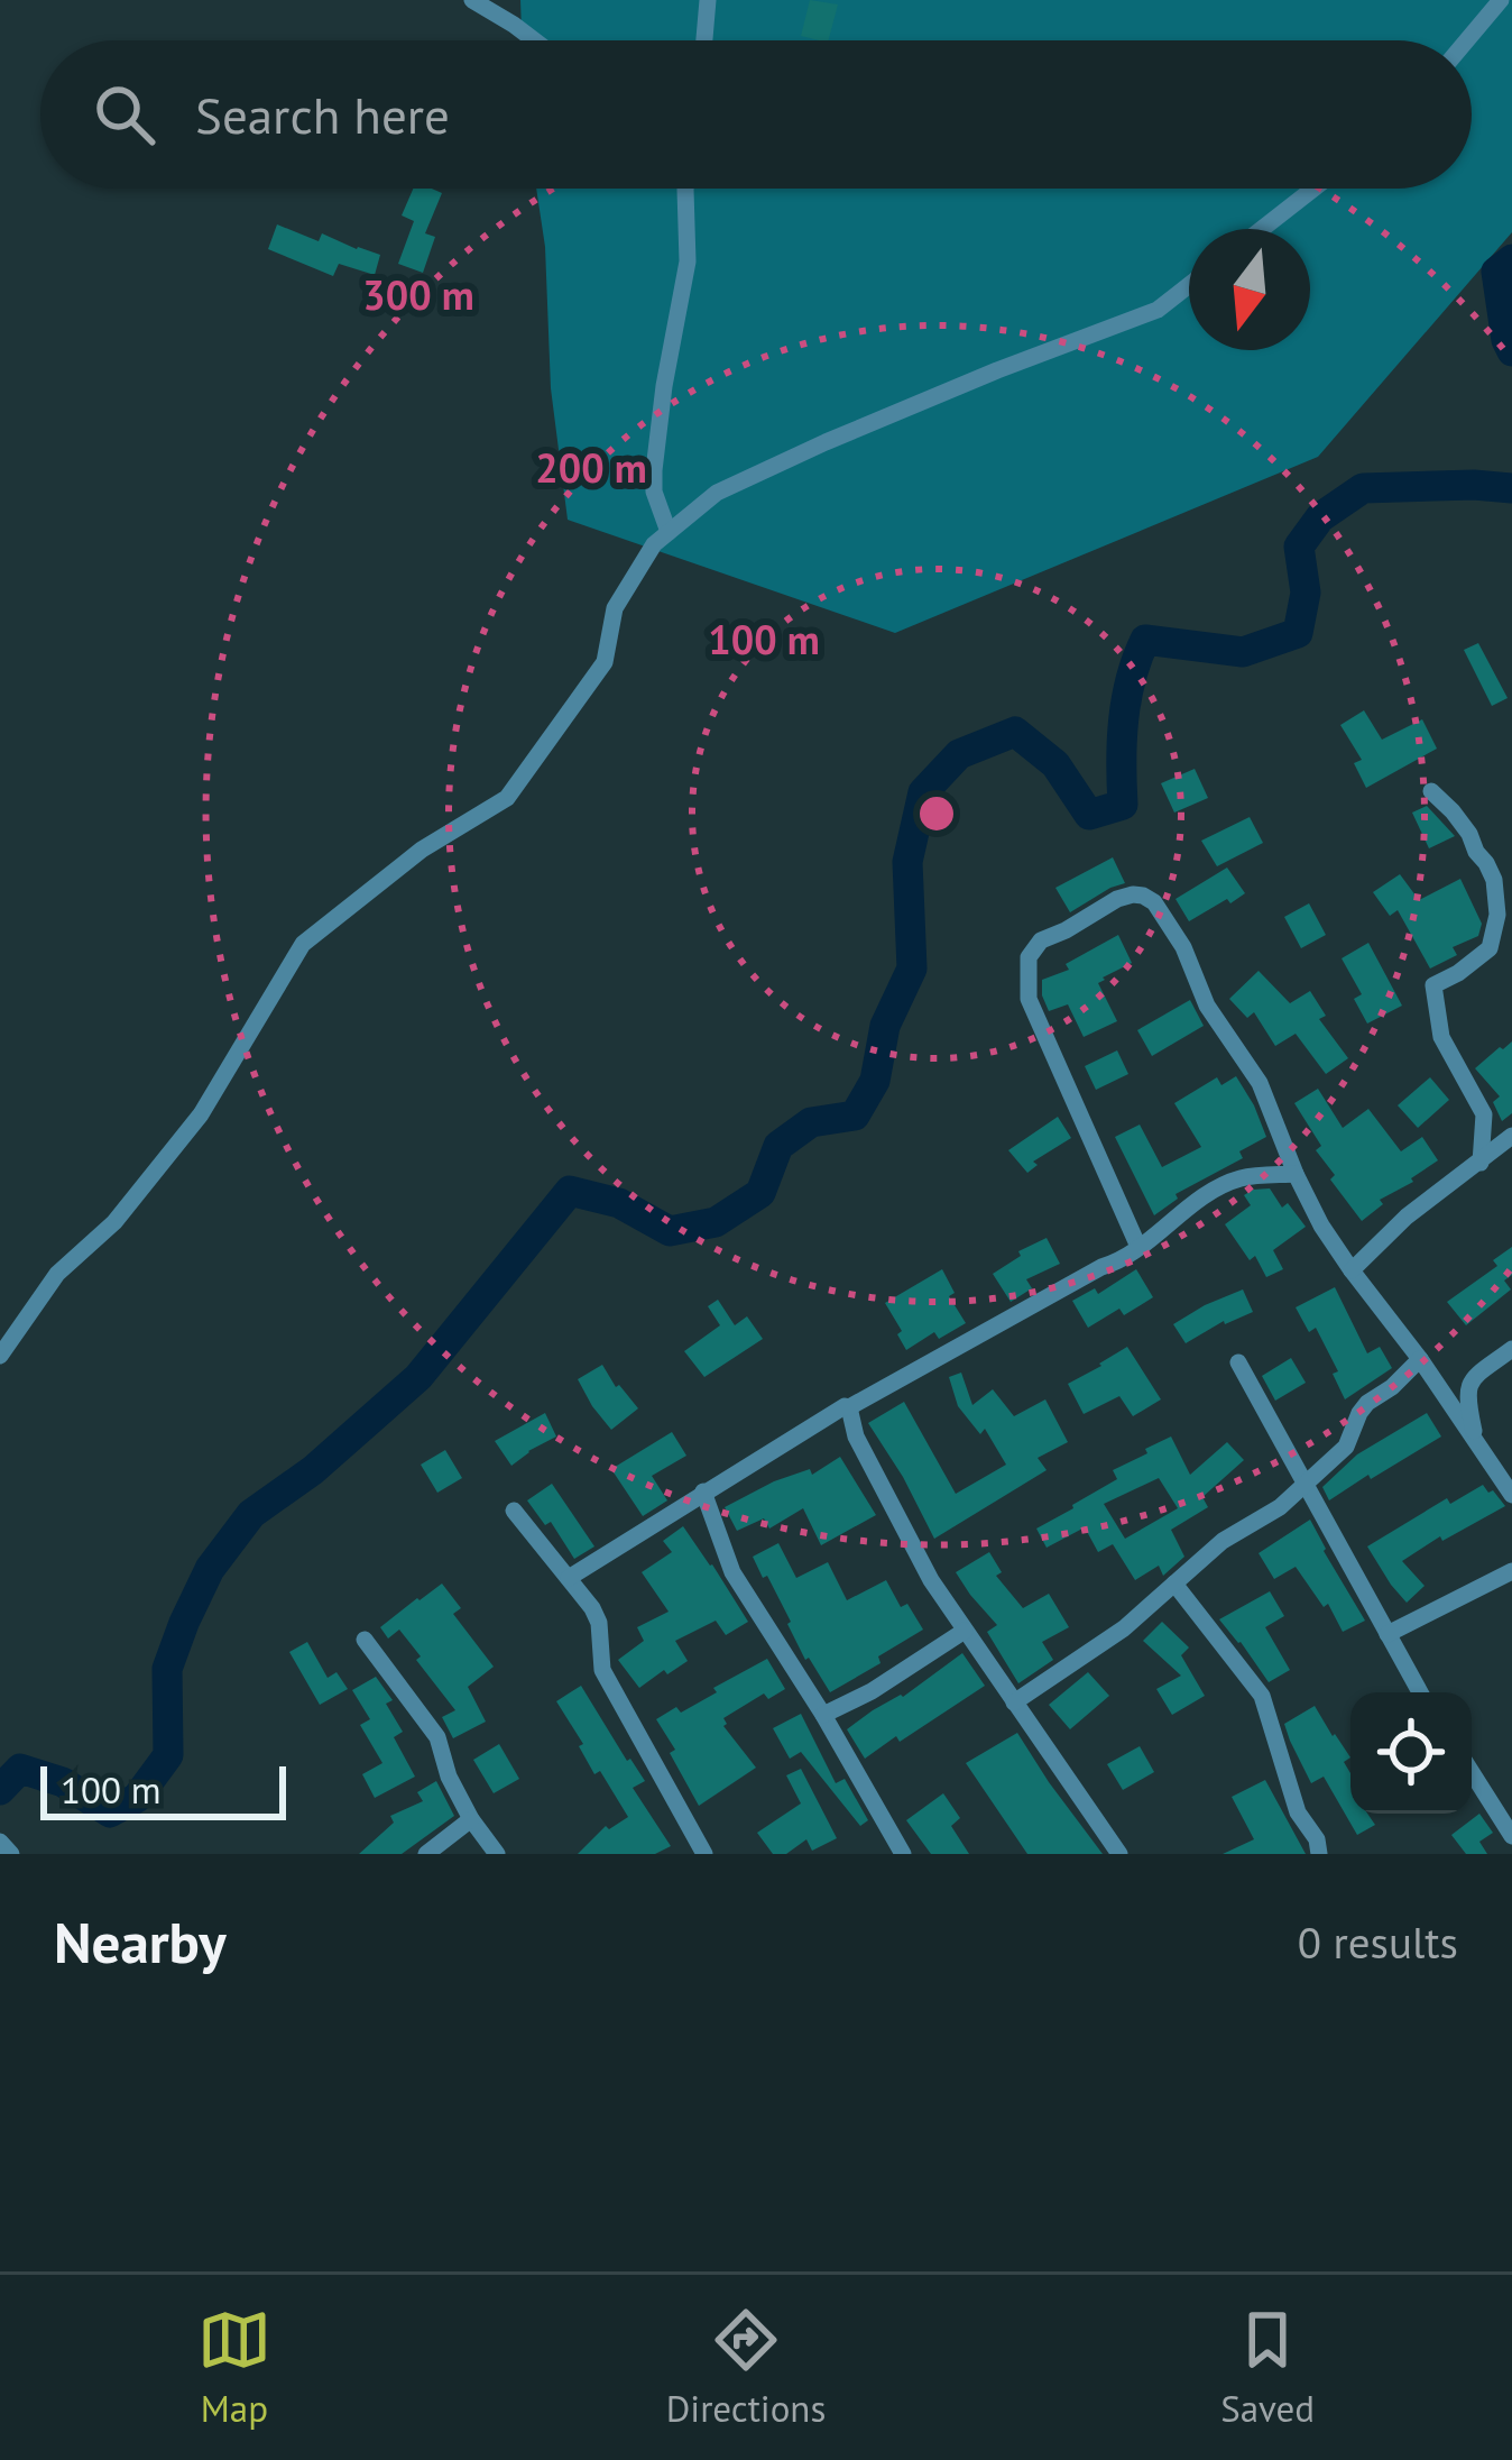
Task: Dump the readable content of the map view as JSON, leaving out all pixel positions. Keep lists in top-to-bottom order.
{
  "scale_bar": "100 m",
  "north": "bottom",
  "page": {
    "search": "Search here",
    "scale": "100 m",
    "heading": ["Nearby", "0 results"],
    "nav": ["Map", "Directions", "Saved"]
  },
  "rings": ["300 m", "200 m", "100 m"]
}
